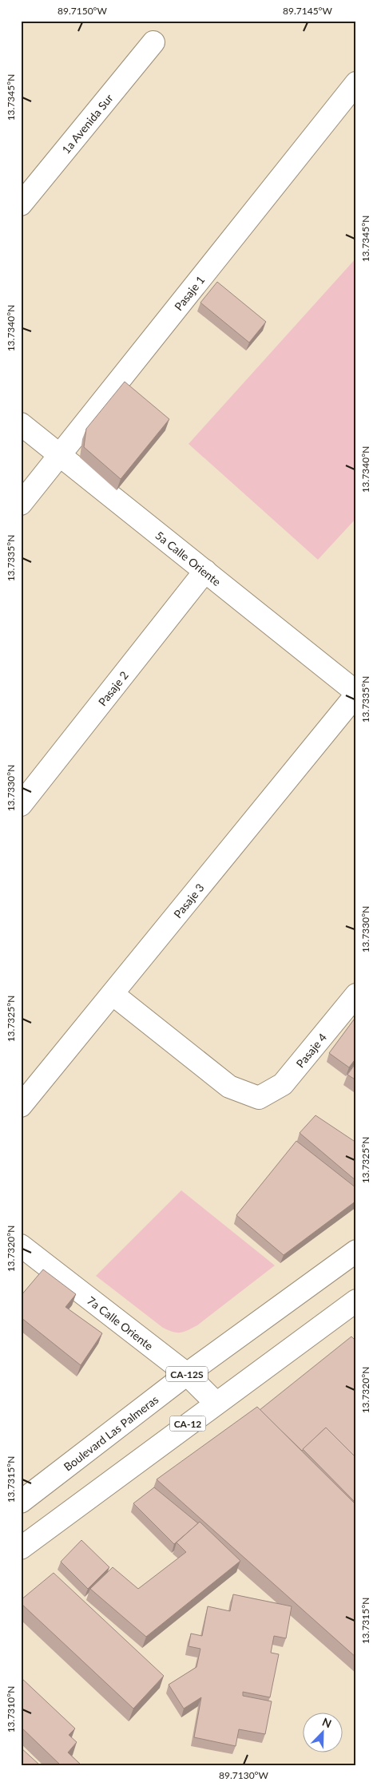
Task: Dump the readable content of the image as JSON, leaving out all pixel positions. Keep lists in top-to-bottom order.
{
  "streets": {
    "street": [
      "1a Avenida Sur",
      "Pasaje 1",
      "5a Calle Oriente",
      "Pasaje 2",
      "Pasaje 3",
      "Pasaje 4",
      "7a Calle Oriente",
      "CA-12S",
      "CA-12",
      "Boulevard Las Palmeras"
    ]
  },
  "crossings": [
    ["Pasaje 1", "5a Calle Oriente"],
    ["5a Calle Oriente", "Pasaje 2"],
    ["5a Calle Oriente", "Pasaje 3"],
    ["Pasaje 3", "Pasaje 4"],
    ["7a Calle Oriente", "CA-12"],
    ["7a Calle Oriente", "Boulevard Las Palmeras"]
  ],
  "north": "top right",
  "coordinates": [
    "89.7150°W",
    "89.7145°W",
    "13.7345°N",
    "13.7340°N",
    "13.7335°N",
    "13.7330°N",
    "13.7325°N",
    "13.7320°N",
    "13.7315°N",
    "13.7310°N",
    "89.7130°W"
  ]
}
